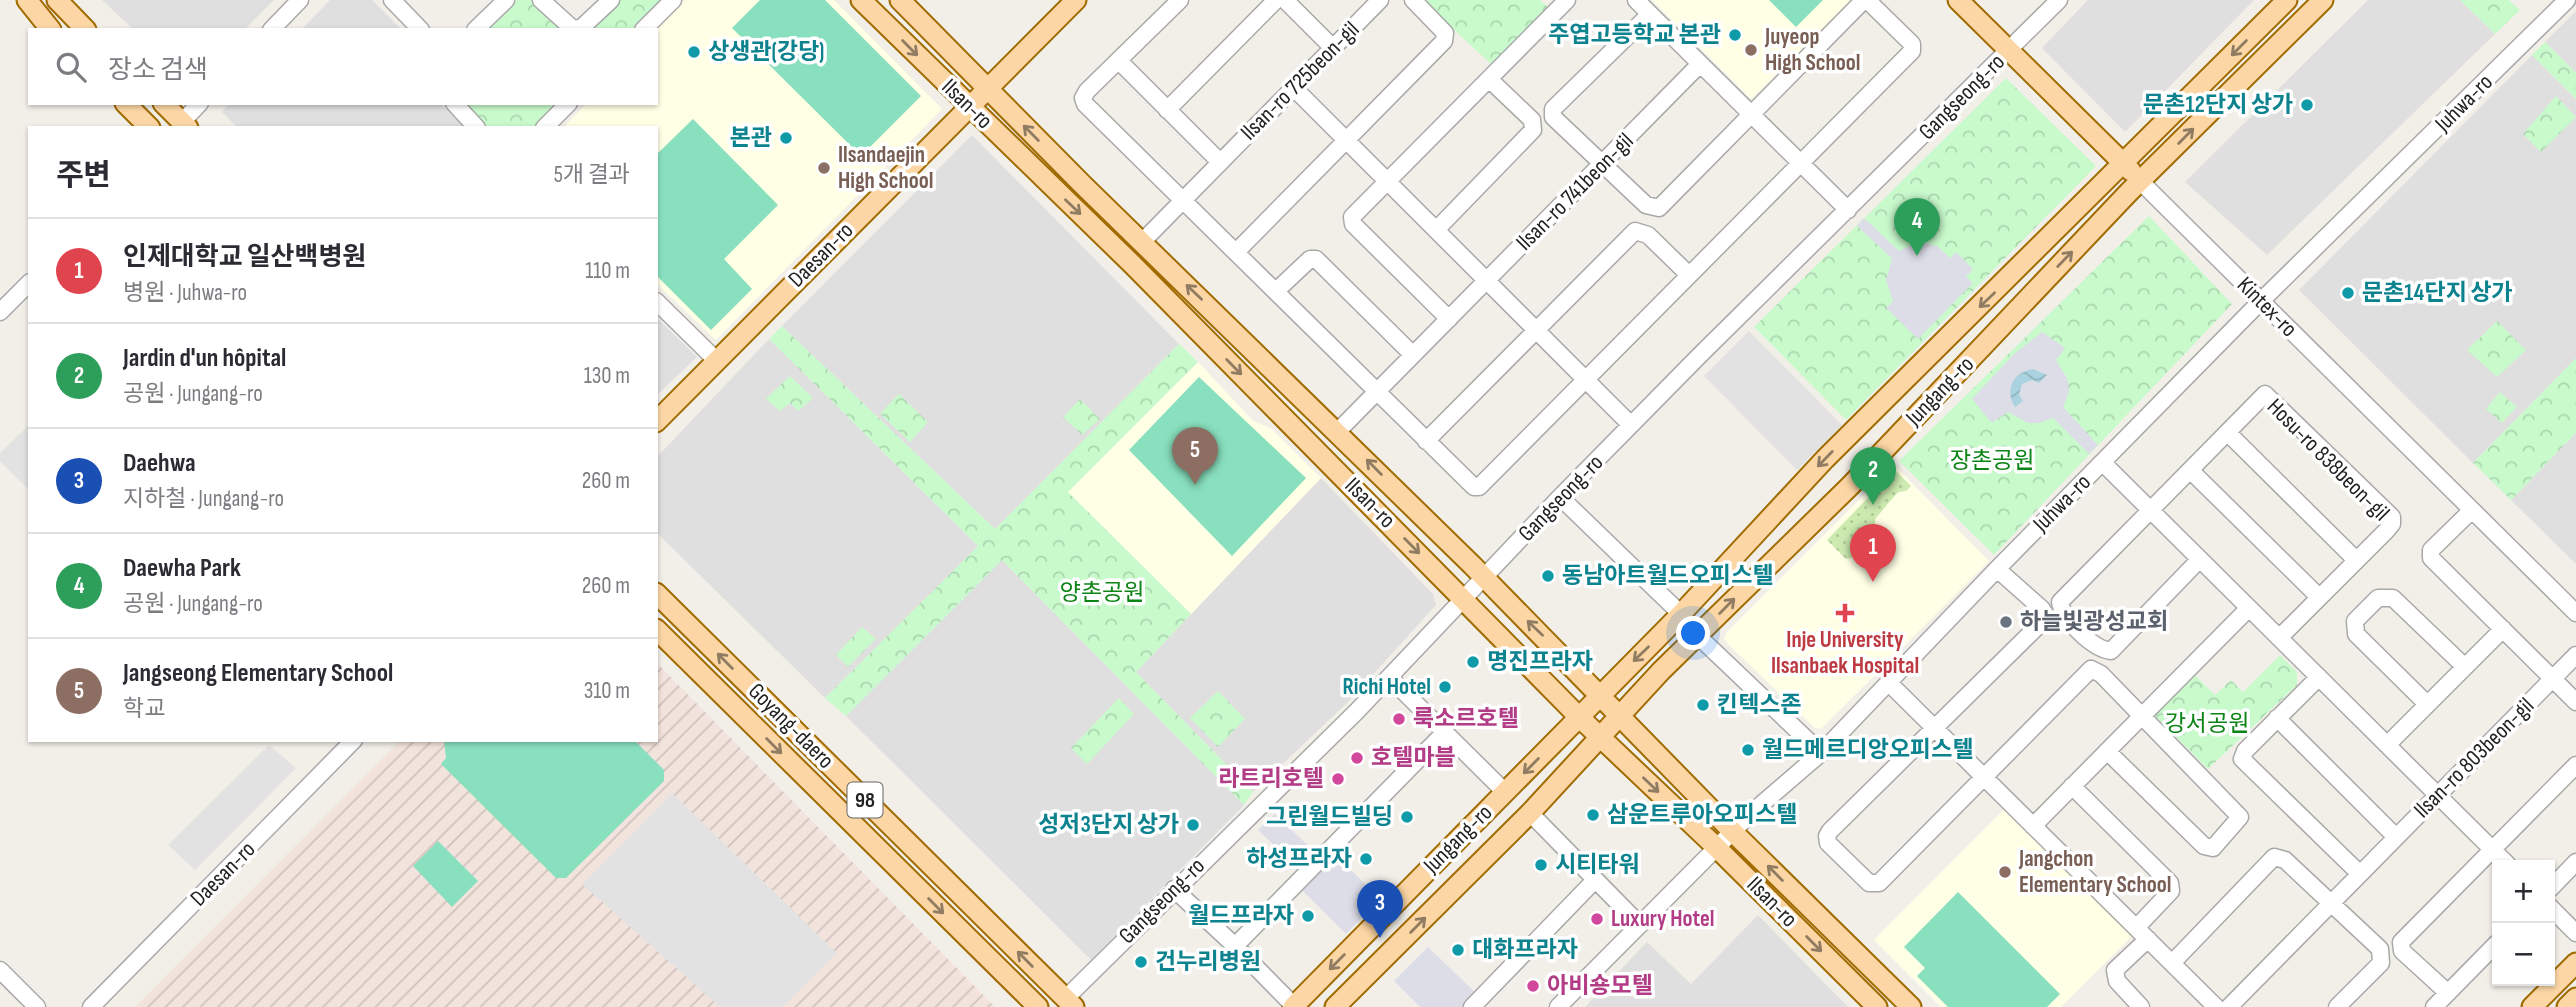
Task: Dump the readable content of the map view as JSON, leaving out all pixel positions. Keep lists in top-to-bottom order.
{
  "streets": {
    "main road": [
      "Ilsan-ro",
      "Daesan-ro",
      "Kintex-ro",
      "Jungang-ro",
      "Goyang-daero",
      "98"
    ],
    "street": [
      "Ilsan-ro 725beon-gil",
      "Gangseong-ro",
      "Juhwa-ro",
      "Ilsan-ro 741beon-gil",
      "Hosu-ro 838beon-gil",
      "Ilsan-ro 803beon-gil"
    ]
  },
  "crossings": [
    ["Ilsan-ro 725beon-gil", "Ilsan-ro"],
    ["Gangseong-ro", "Ilsan-ro"],
    ["Gangseong-ro", "Kintex-ro"],
    ["Gangseong-ro", "Jungang-ro"],
    ["Gangseong-ro", "Goyang-daero"],
    ["Juhwa-ro", "Ilsan-ro"],
    ["Juhwa-ro", "Kintex-ro"],
    ["Juhwa-ro", "Jungang-ro"],
    ["Ilsan-ro", "Ilsan-ro 741beon-gil"],
    ["Ilsan-ro", "Daesan-ro"],
    ["Ilsan-ro", "Jungang-ro"],
    ["Kintex-ro", "Jungang-ro"],
    ["Kintex-ro", "Ilsan-ro 803beon-gil"]
  ],
  "parks": ["장촌공원", "양촌공원", "강서공원"],
  "places": {
    "other": [
      "주엽고등학교 본관",
      "Juyeop High School",
      "상생관(강당)",
      "문촌12단지 상가",
      "본관",
      "Ilsandaejin High School",
      "문촌14단지 상가",
      "동남아트월드오피스텔",
      "하늘빛광성교회",
      "명진프라자",
      "Richi Hotel",
      "킨텍스존",
      "룩소르호텔",
      "월드메르디앙오피스텔",
      "호텔마블",
      "라트리호텔",
      "삼운트루아오피스텔",
      "그린월드빌딩",
      "성저3단지 상가",
      "하성프라자",
      "시티타워",
      "Jangchon Elementary School",
      "월드프라자",
      "Luxury Hotel",
      "대화프라자",
      "건누리병원",
      "아비숑모텔"
    ],
    "health": ["Inje University Ilsanbaek Hospital"]
  },
  "page": {
    "search": "장소 검색",
    "heading": ["주변", "5개 결과"],
    "pins": [
      "4",
      "5",
      "2",
      "1",
      "3"
    ],
    "list": [
      {
        "mark": "1",
        "name": "인제대학교 일산백병원",
        "note": "병원 · Juhwa-ro",
        "value": "110 m"
      },
      {
        "mark": "2",
        "name": "Jardin d'un hôpital",
        "note": "공원 · Jungang-ro",
        "value": "130 m"
      },
      {
        "mark": "3",
        "name": "Daehwa",
        "note": "지하철 · Jungang-ro",
        "value": "260 m"
      },
      {
        "mark": "4",
        "name": "Daewha Park",
        "note": "공원 · Jungang-ro",
        "value": "260 m"
      },
      {
        "mark": "5",
        "name": "Jangseong Elementary School",
        "note": "학교",
        "value": "310 m"
      }
    ],
    "map_buttons": ["+", "−"]
  }
}
